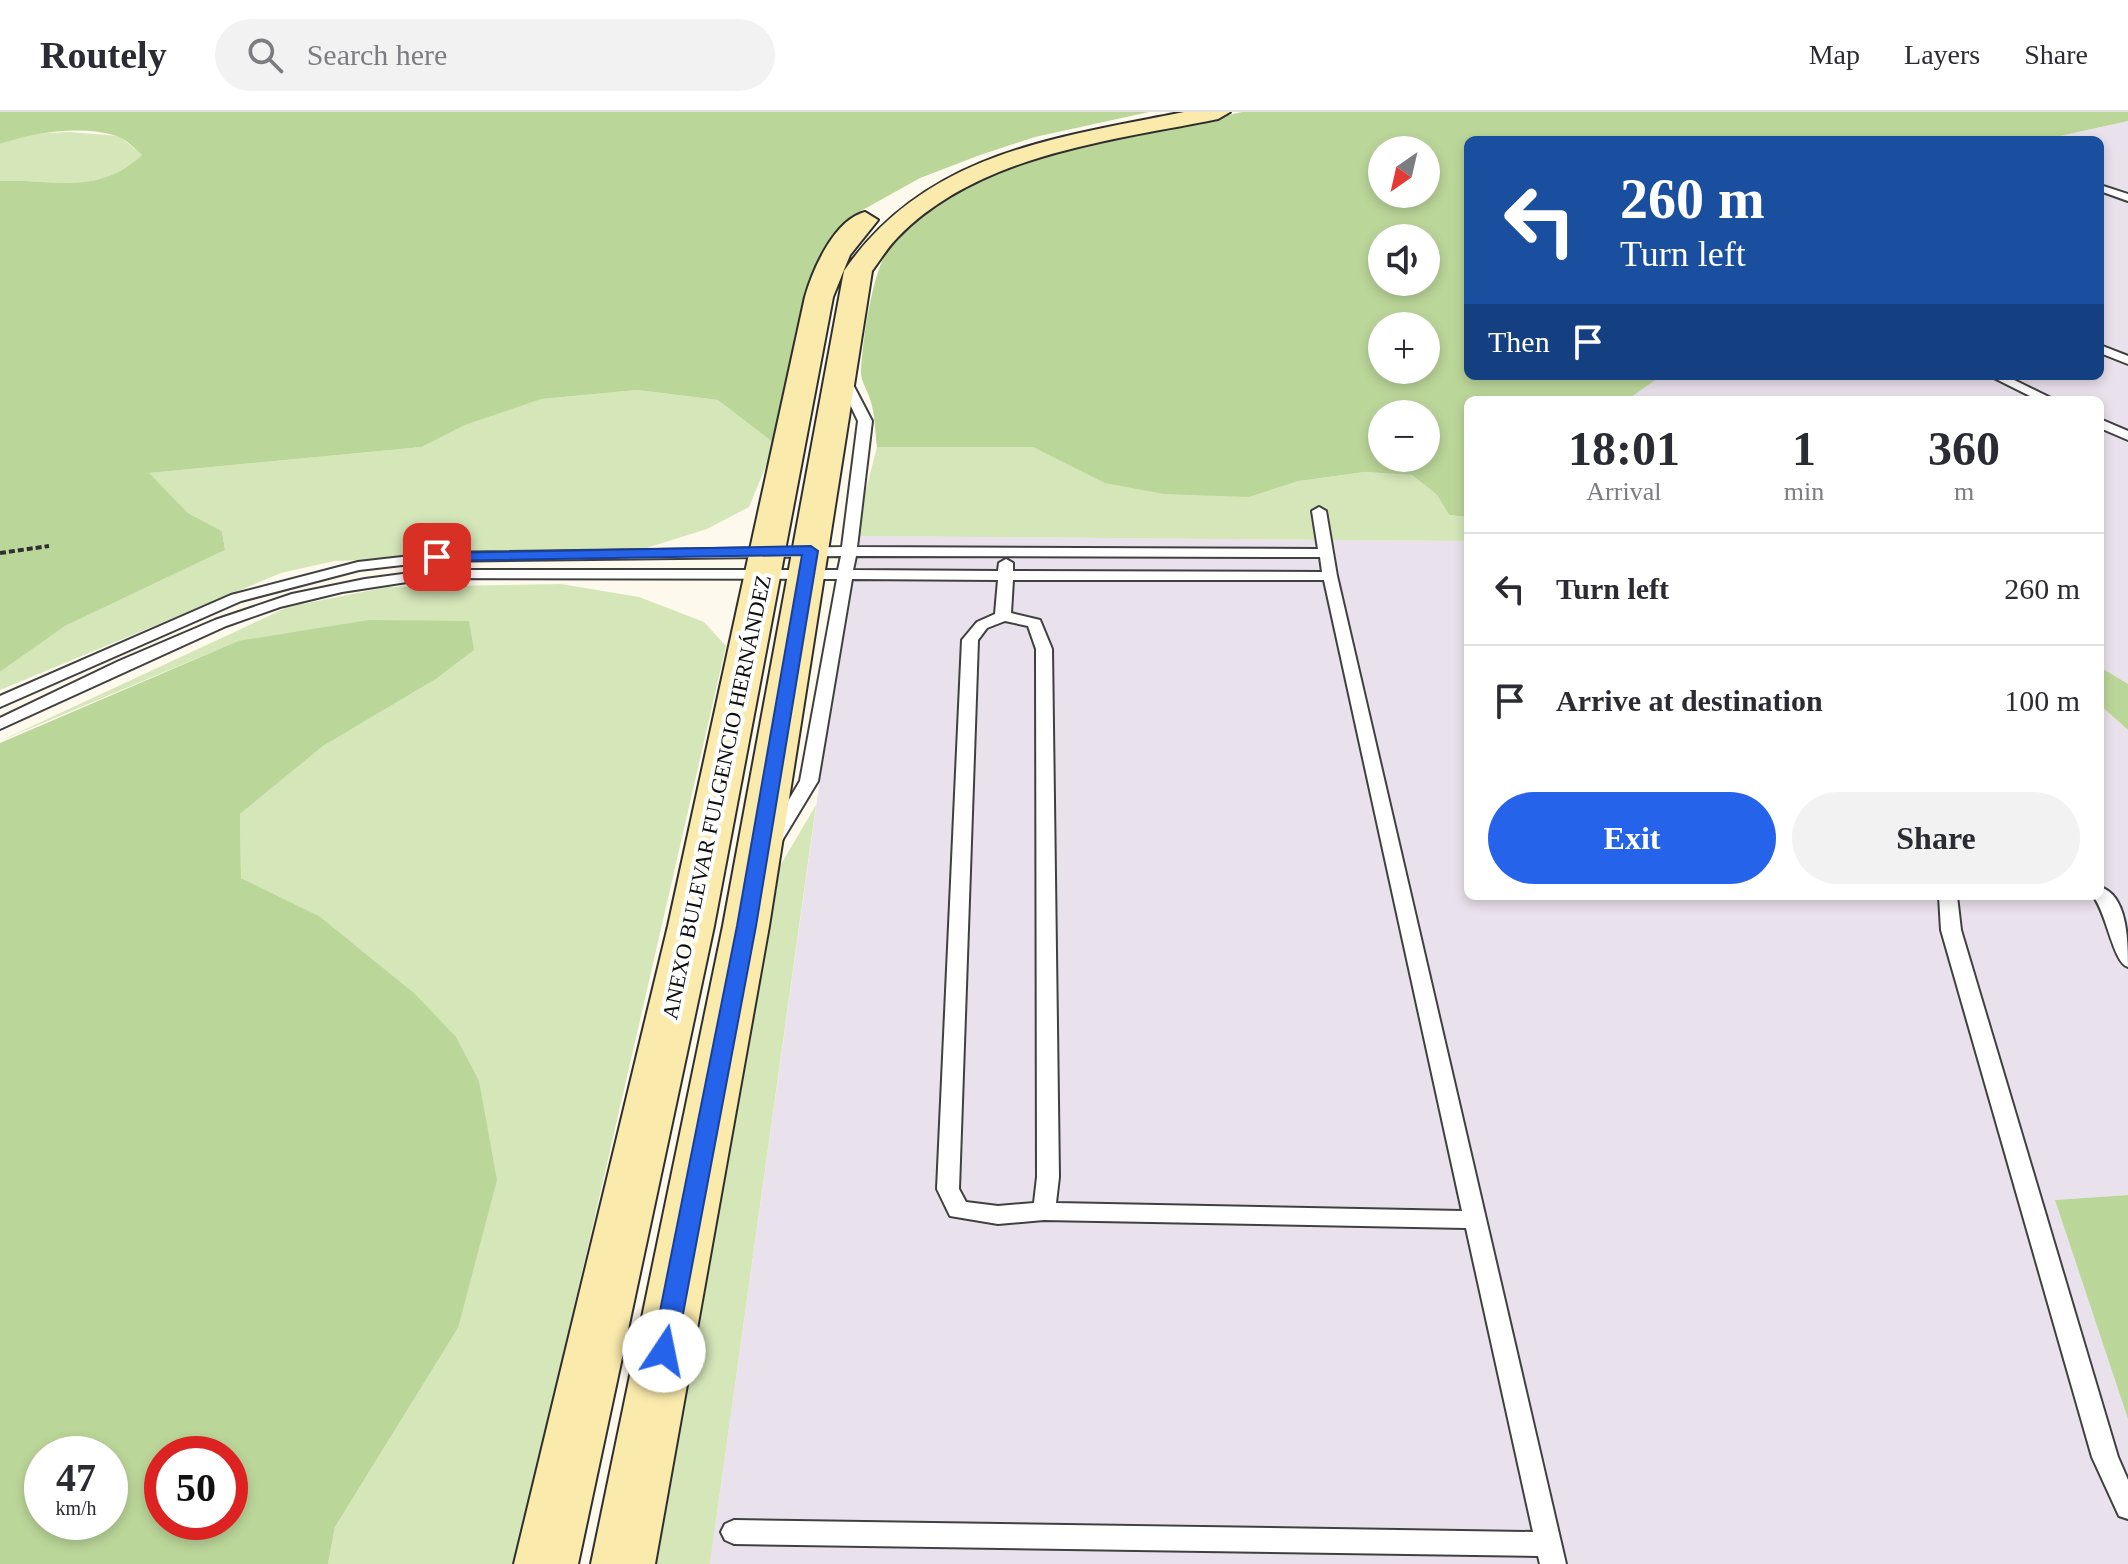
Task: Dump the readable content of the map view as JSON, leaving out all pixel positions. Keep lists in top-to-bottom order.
{
  "streets": {
    "main road": ["ANEXO BULEVAR FULGENCIO HERNÁNDEZ"]
  },
  "north": "bottom left",
  "page": {
    "header": "Routely",
    "search": "Search here",
    "nav": ["Map", "Layers", "Share"],
    "map_buttons": ["+", "−"],
    "turn": ["260 m", "Turn left"],
    "then": "Then",
    "eta": [
      "18:01",
      "Arrival",
      "1",
      "min",
      "360",
      "m"
    ],
    "list": [
      {
        "name": "Turn left",
        "value": "260 m"
      },
      {
        "name": "Arrive at destination",
        "value": "100 m"
      }
    ],
    "buttons": ["Exit", "Share"],
    "speed": "47 km/h",
    "limit": "50"
  }
}
